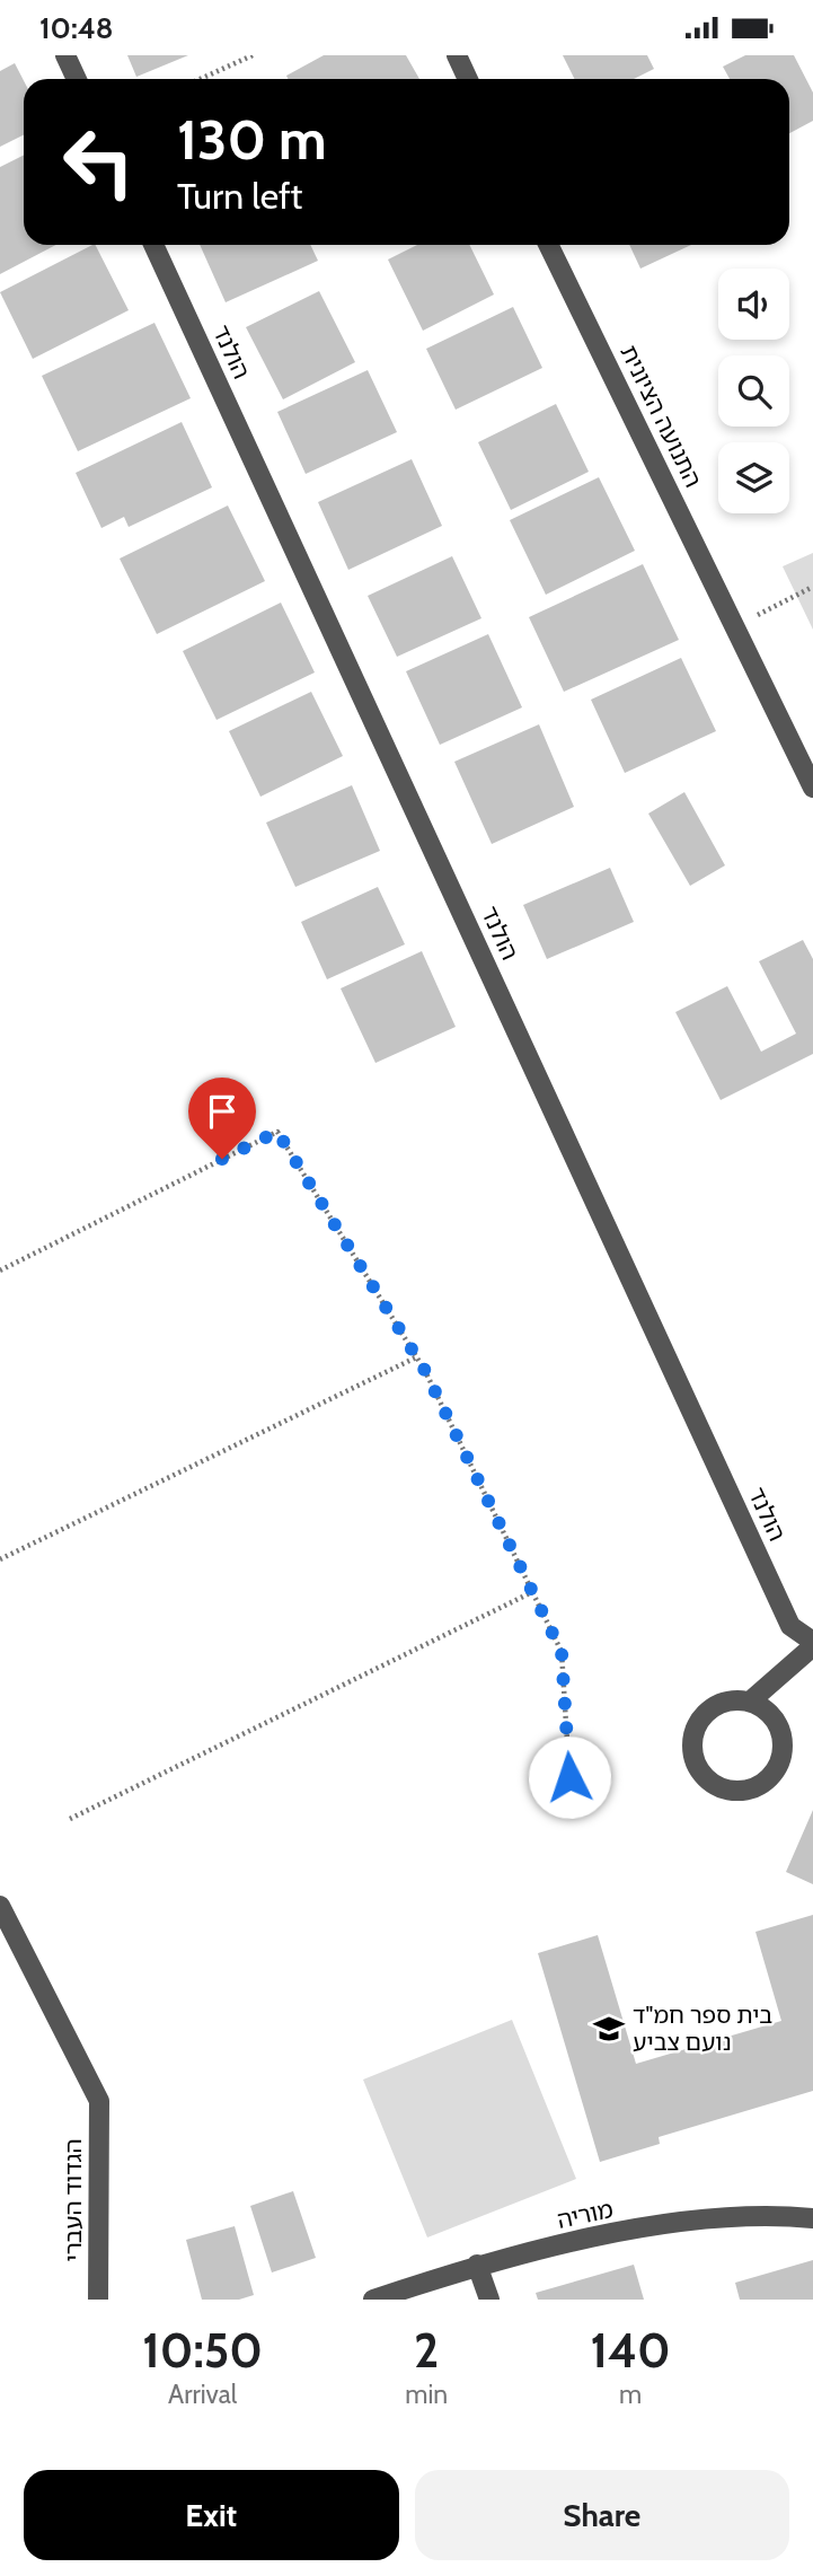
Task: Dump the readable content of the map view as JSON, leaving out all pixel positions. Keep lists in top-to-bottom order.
{
  "streets": {
    "street": [
      "הולנד",
      "התנועה הציונית",
      "הגדוד העברי",
      "מוריה"
    ]
  },
  "places": {
    "school or university": ["בית ספר חמ\"ד נועם צביע"]
  },
  "page": {
    "status": "10:48",
    "turn": ["130 m", "Turn left"],
    "eta": [
      "10:50",
      "Arrival",
      "2",
      "min",
      "140",
      "m"
    ],
    "buttons": ["Exit", "Share"]
  }
}
